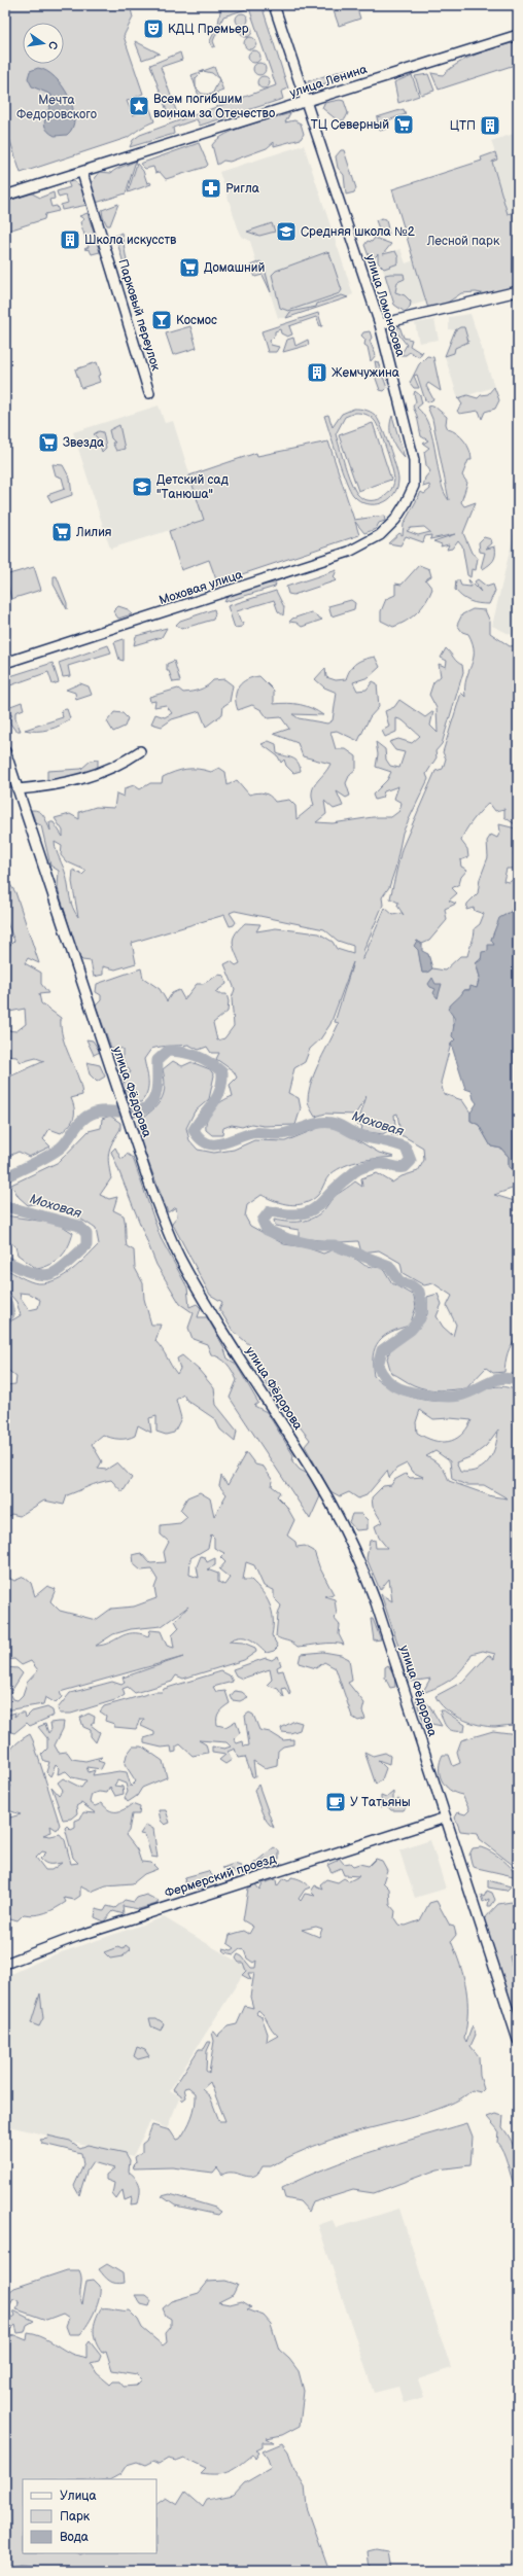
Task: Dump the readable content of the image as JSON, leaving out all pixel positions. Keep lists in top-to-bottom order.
{
  "streets": {
    "street": [
      "улица Ленина",
      "улица Ломоносова",
      "Парковый переулок",
      "Моховая улица",
      "улица Фёдорова",
      "Фермерский проезд"
    ]
  },
  "crossings": [
    ["улица Ленина", "улица Ломоносова"],
    ["улица Ленина", "Парковый переулок"],
    ["улица Ломоносова", "Моховая улица"],
    ["улица Фёдорова", "Фермерский проезд"]
  ],
  "water": ["Моховая"],
  "parks": ["Мечта Федоровского", "Лесной парк"],
  "places": {
    "theatre": ["КДЦ Премьер"],
    "place": ["Всем погибшим воинам за Отечество"],
    "supermarket": [
      "ТЦ Северный",
      "Домашний",
      "Звезда",
      "Лилия"
    ],
    "building": ["ЦТП", "Школа искусств", "Жемчужина"],
    "pharmacy": ["Ригла"],
    "school or university": ["Средняя школа №2", "Детский сад \"Танюша\""],
    "bar": ["Космос"],
    "cafe": ["У Татьяны"]
  },
  "legend": ["Улица", "Парк", "Вода"],
  "north": "right"
}
